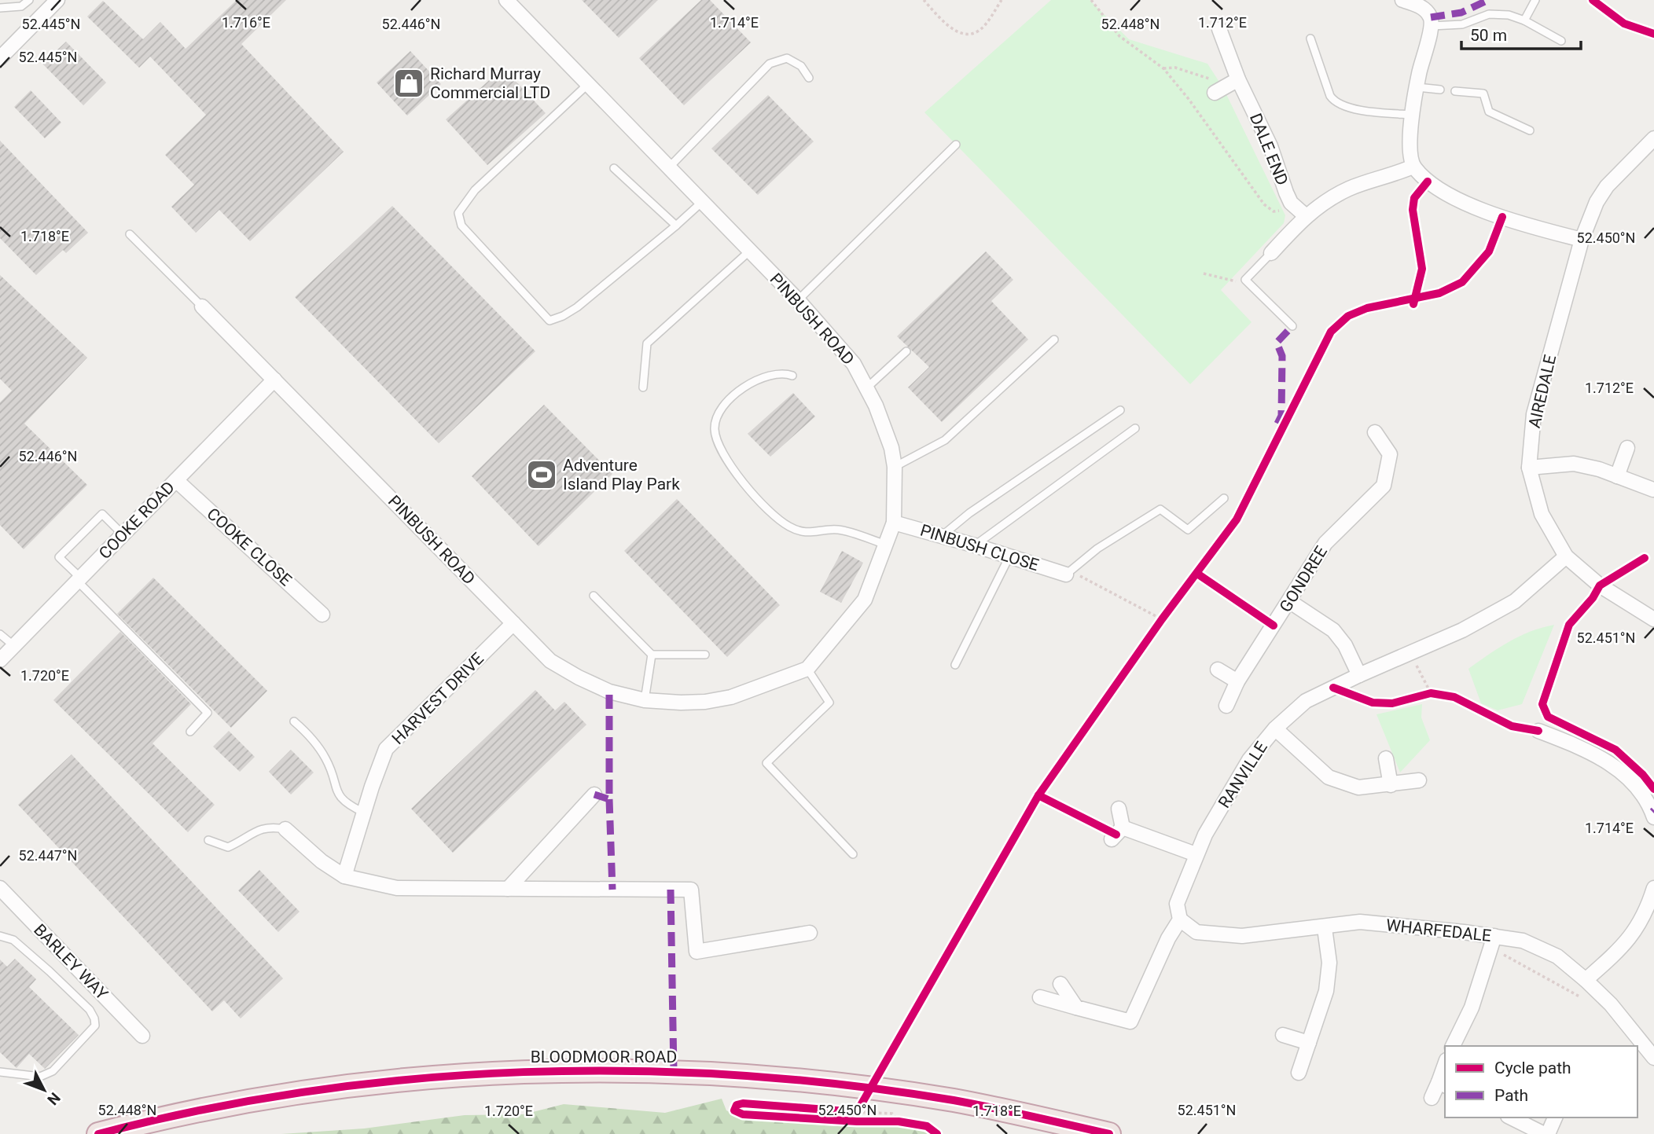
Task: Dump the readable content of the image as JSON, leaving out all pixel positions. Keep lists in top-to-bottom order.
{
  "streets": {
    "highway": ["BLOODMOOR ROAD"],
    "street": [
      "DALE END",
      "PINBUSH ROAD",
      "AIREDALE",
      "COOKE ROAD",
      "COOKE CLOSE",
      "PINBUSH CLOSE",
      "GONDREE",
      "HARVEST DRIVE",
      "RANVILLE",
      "WHARFEDALE",
      "BARLEY WAY"
    ]
  },
  "crossings": [
    ["PINBUSH ROAD", "COOKE ROAD"],
    ["PINBUSH ROAD", "PINBUSH CLOSE"],
    ["PINBUSH ROAD", "HARVEST DRIVE"],
    ["AIREDALE", "RANVILLE"],
    ["COOKE ROAD", "COOKE CLOSE"],
    ["RANVILLE", "WHARFEDALE"]
  ],
  "places": {
    "shop": ["Richard Murray Commercial LTD"],
    "sports": ["Adventure Island Play Park"]
  },
  "legend": ["Cycle path", "Path"],
  "scale_bar": "50 m",
  "north": "bottom right",
  "coordinates": [
    "1.716°E",
    "1.714°E",
    "1.712°E",
    "52.445°N",
    "52.446°N",
    "52.448°N",
    "1.718°E",
    "52.450°N",
    "52.451°N",
    "1.720°E",
    "52.447°N"
  ]
}
